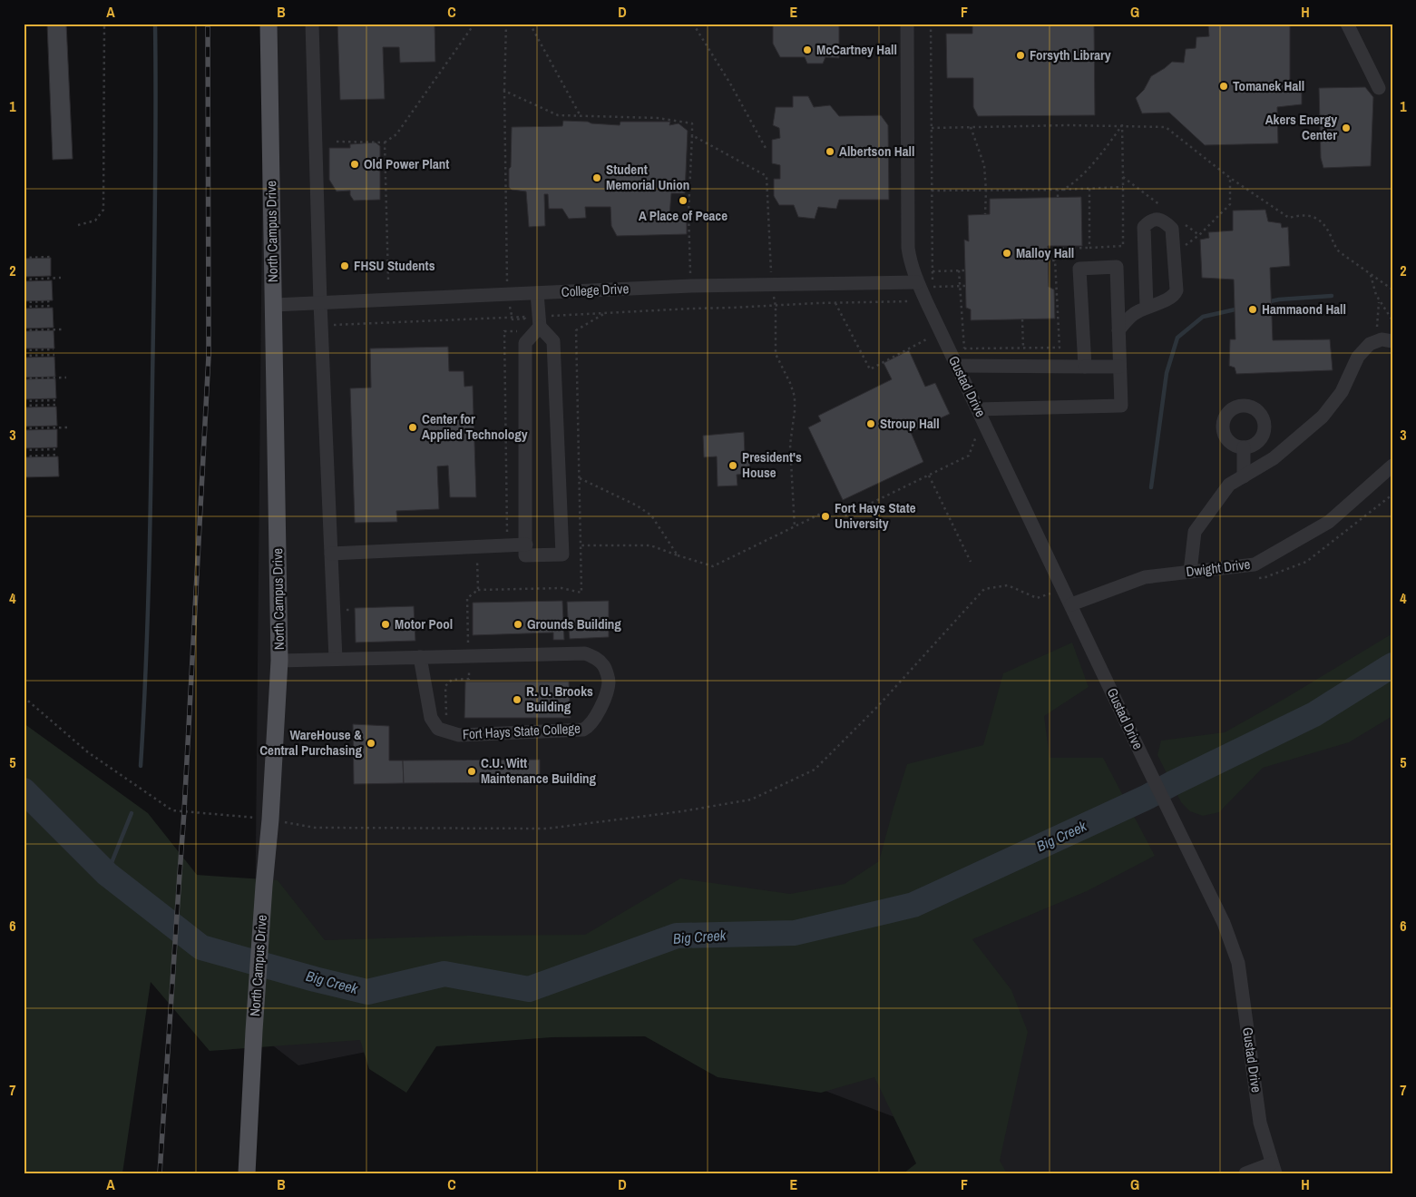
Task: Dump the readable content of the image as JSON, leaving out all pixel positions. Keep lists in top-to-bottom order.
{
  "streets": {
    "main road": ["North Campus Drive"],
    "street": [
      "College Drive",
      "Gustad Drive",
      "Dwight Drive",
      "Fort Hays State College"
    ]
  },
  "crossings": [
    ["North Campus Drive", "College Drive"],
    ["North Campus Drive", "Fort Hays State College"],
    ["College Drive", "Gustad Drive"],
    ["Gustad Drive", "Dwight Drive"]
  ],
  "water": ["Big Creek"],
  "places": [
    "McCartney Hall",
    "Forsyth Library",
    "Tomanek Hall",
    "Akers Energy Center",
    "Albertson Hall",
    "Old Power Plant",
    "Student Memorial Union",
    "A Place of Peace",
    "Malloy Hall",
    "FHSU Students",
    "Hammaond Hall",
    "Stroup Hall",
    "Center for Applied Technology",
    "President's House",
    "Fort Hays State University",
    "Motor Pool",
    "Grounds Building",
    "R. U. Brooks Building",
    "WareHouse & Central Purchasing",
    "C.U. Witt Maintenance Building"
  ],
  "grid": {
    "columns": [
      "A",
      "B",
      "C",
      "D",
      "E",
      "F",
      "G",
      "H"
    ],
    "rows": [
      "1",
      "2",
      "3",
      "4",
      "5",
      "6",
      "7"
    ]
  }
}
